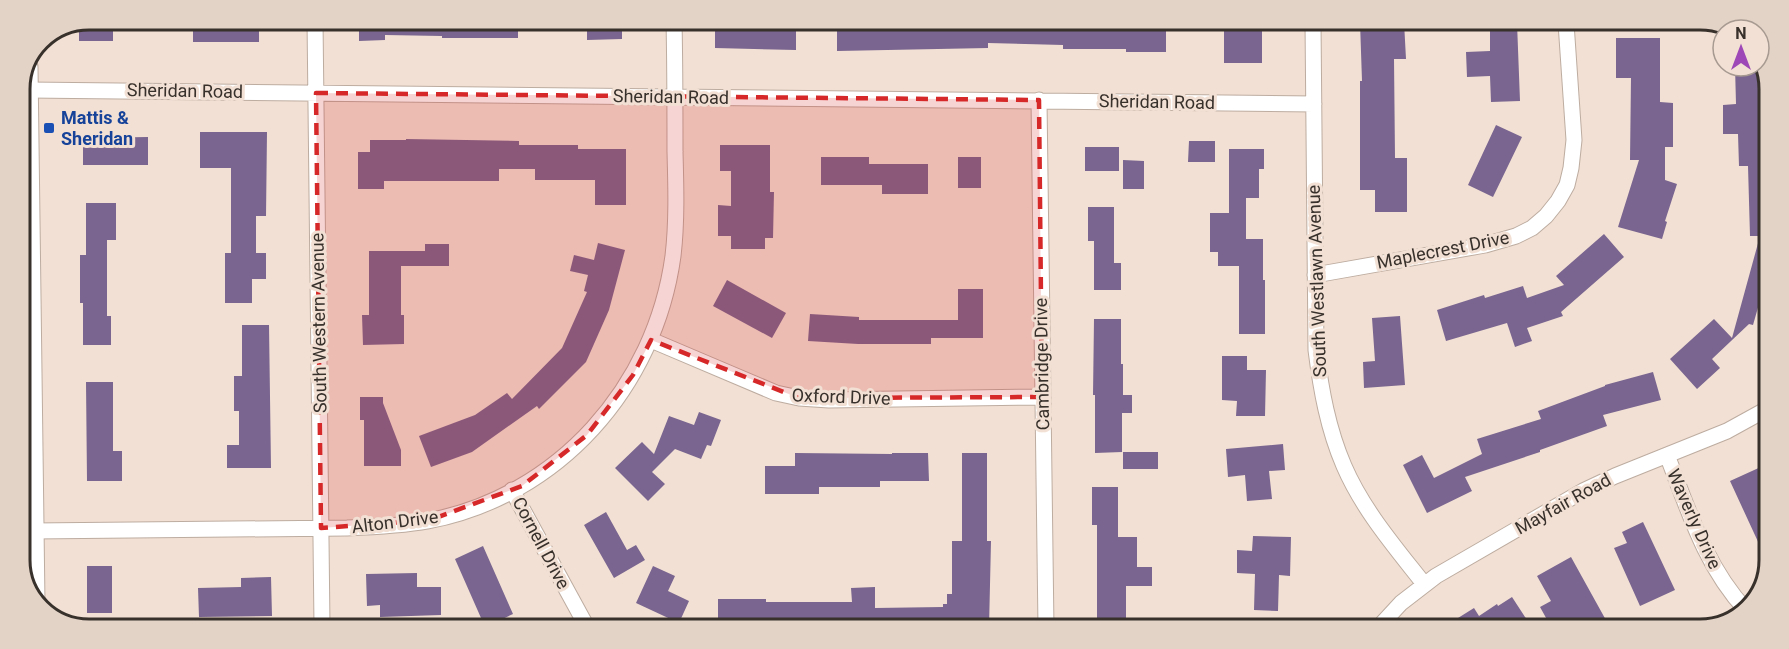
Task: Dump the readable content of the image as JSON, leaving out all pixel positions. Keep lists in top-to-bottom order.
{
  "streets": {
    "street": [
      "Sheridan Road",
      "Maplecrest Drive",
      "South Westlawn Avenue",
      "South Western Avenue",
      "Cambridge Drive",
      "Oxford Drive",
      "Mayfair Road",
      "Waverly Drive",
      "Alton Drive",
      "Cornell Drive"
    ]
  },
  "crossings": [
    ["Sheridan Road", "South Westlawn Avenue"],
    ["Sheridan Road", "South Western Avenue"],
    ["Sheridan Road", "Cambridge Drive"],
    ["Sheridan Road", "Alton Drive"],
    ["Maplecrest Drive", "South Westlawn Avenue"],
    ["South Westlawn Avenue", "Mayfair Road"],
    ["South Western Avenue", "Alton Drive"],
    ["Cambridge Drive", "Oxford Drive"],
    ["Oxford Drive", "Alton Drive"],
    ["Mayfair Road", "Waverly Drive"],
    ["Alton Drive", "Cornell Drive"]
  ],
  "places": {
    "transit": ["Mattis & Sheridan"]
  },
  "north": "top"
}
